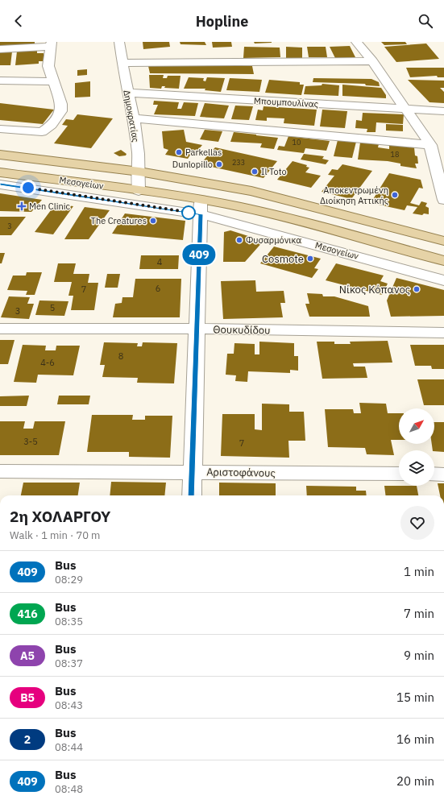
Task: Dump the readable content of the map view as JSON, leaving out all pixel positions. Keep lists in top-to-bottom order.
{
  "streets": {
    "main road": ["Μεσογείων"],
    "street": [
      "Μπουμπουλίνας",
      "Δημοκρατίας",
      "Θουκυδίδου",
      "Αριστοφάνους"
    ]
  },
  "crossings": [
    ["Μπουμπουλίνας", "Δημοκρατίας"],
    ["Δημοκρατίας", "Μεσογείων"]
  ],
  "places": {
    "other": [
      "Parkellas",
      "Dunlopillo",
      "Il Toto",
      "Αποκεντρωμένη Διοίκηση Αττικής",
      "The Creatures",
      "Φυσαρμόνικα",
      "Cosmote",
      "Νίκος Κόπανος"
    ],
    "health": ["Men Clinic"]
  },
  "lines": ["bus line 409"],
  "house_numbers": [
    "10",
    "18",
    "233",
    "3",
    "4",
    "6",
    "7",
    "5",
    "3",
    "8",
    "4-6",
    "3-5",
    "7"
  ],
  "north": "top right",
  "page": {
    "header": "Hopline",
    "on_map": "409",
    "heading": ["2η ΧΟΛΑΡΓΟΥ", "Walk · 1 min · 70 m"],
    "list": [
      {
        "mark": "409",
        "name": "Bus",
        "note": "08:29",
        "value": "1 min"
      },
      {
        "mark": "416",
        "name": "Bus",
        "note": "08:35",
        "value": "7 min"
      },
      {
        "mark": "A5",
        "name": "Bus",
        "note": "08:37",
        "value": "9 min"
      },
      {
        "mark": "Β5",
        "name": "Bus",
        "note": "08:43",
        "value": "15 min"
      },
      {
        "mark": "2",
        "name": "Bus",
        "note": "08:44",
        "value": "16 min"
      },
      {
        "mark": "409",
        "name": "Bus",
        "note": "08:48",
        "value": "20 min"
      }
    ]
  }
}
